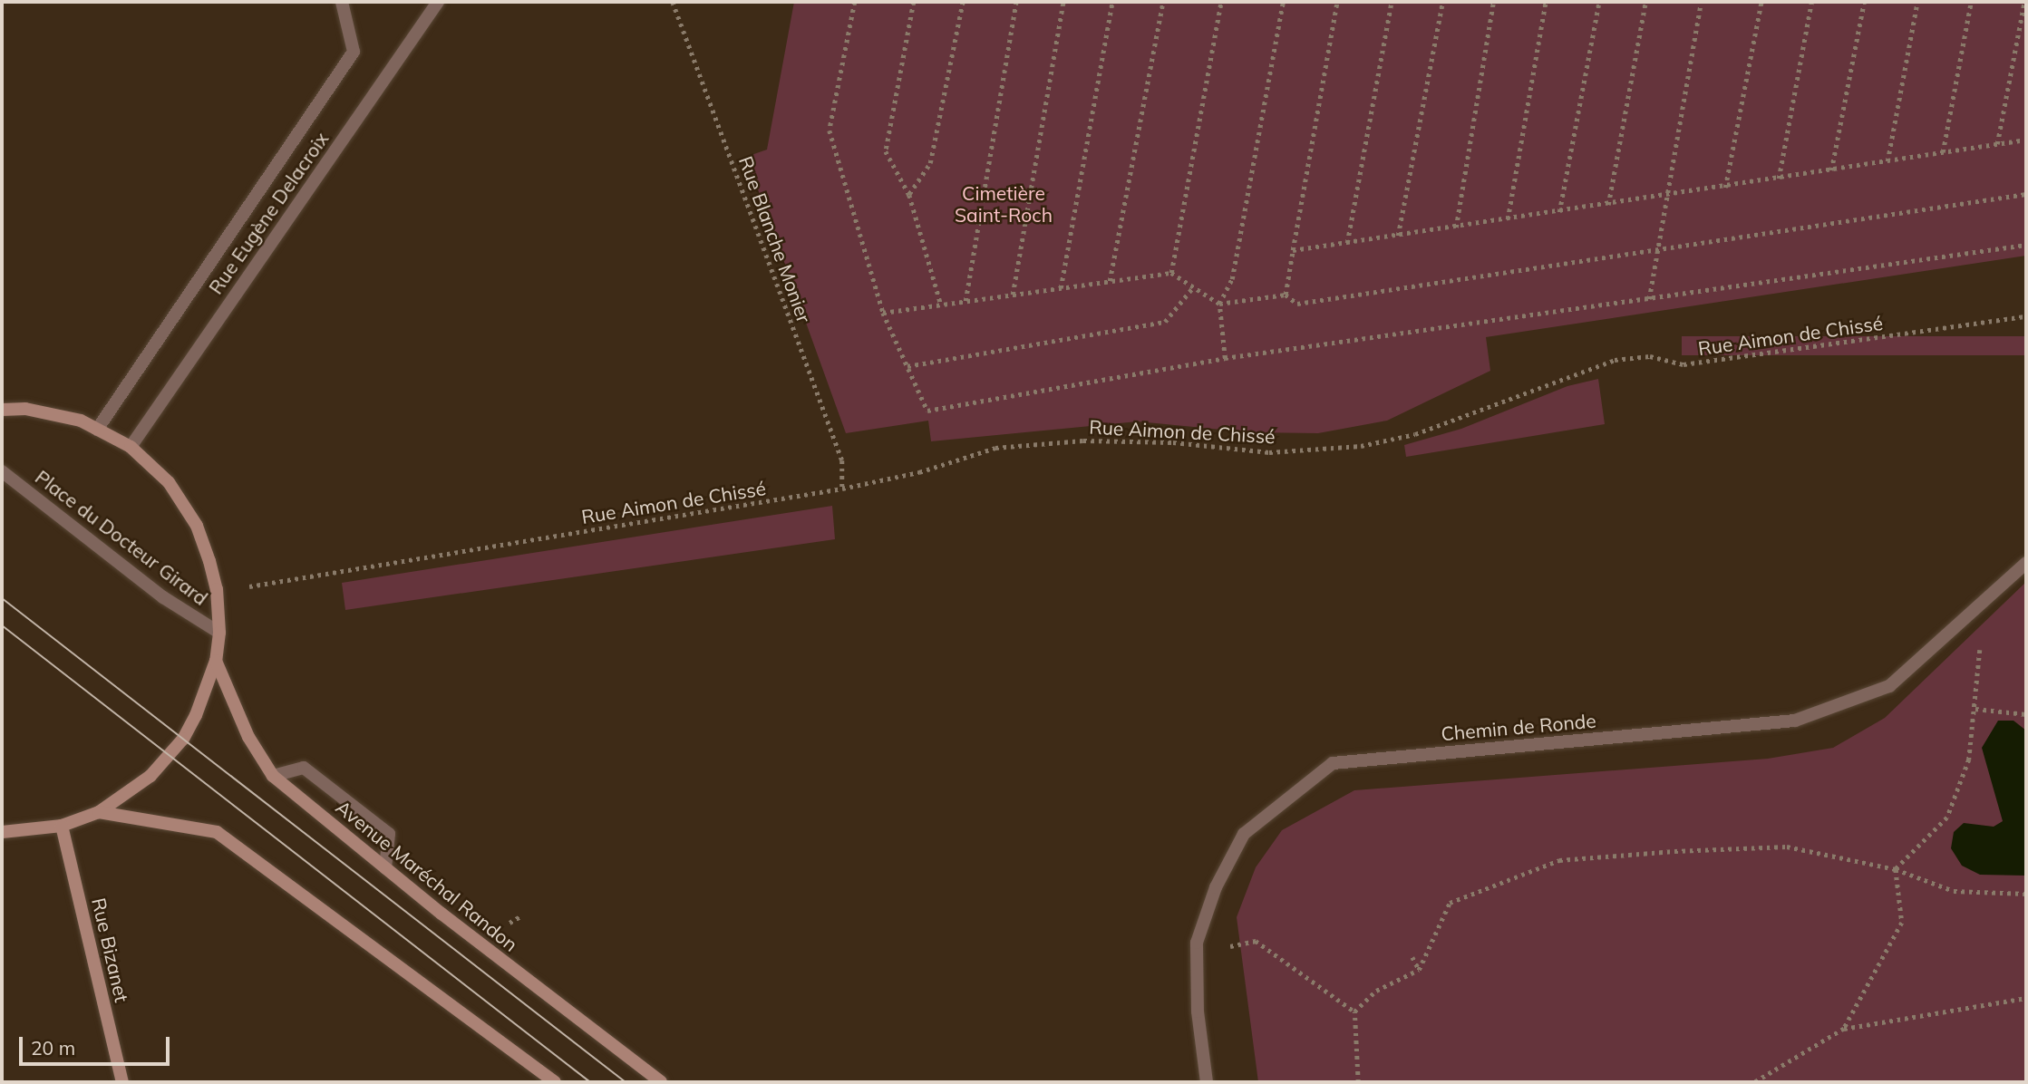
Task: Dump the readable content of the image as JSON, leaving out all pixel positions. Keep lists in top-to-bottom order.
{
  "streets": {
    "street": [
      "Rue Eugène Delacroix",
      "Place du Docteur Girard",
      "Chemin de Ronde",
      "Avenue Maréchal Randon",
      "Rue Bizanet"
    ],
    "path": ["Rue Blanche Monier", "Rue Aimon de Chissé"]
  },
  "crossings": [
    ["Rue Eugène Delacroix", "Place du Docteur Girard"],
    ["Rue Blanche Monier", "Rue Aimon de Chissé"],
    ["Rue Aimon de Chissé", "Place du Docteur Girard"],
    ["Place du Docteur Girard", "Avenue Maréchal Randon"],
    ["Place du Docteur Girard", "Rue Bizanet"]
  ],
  "parks": ["Cimetière Saint-Roch"],
  "scale_bar": "20 m"
}
